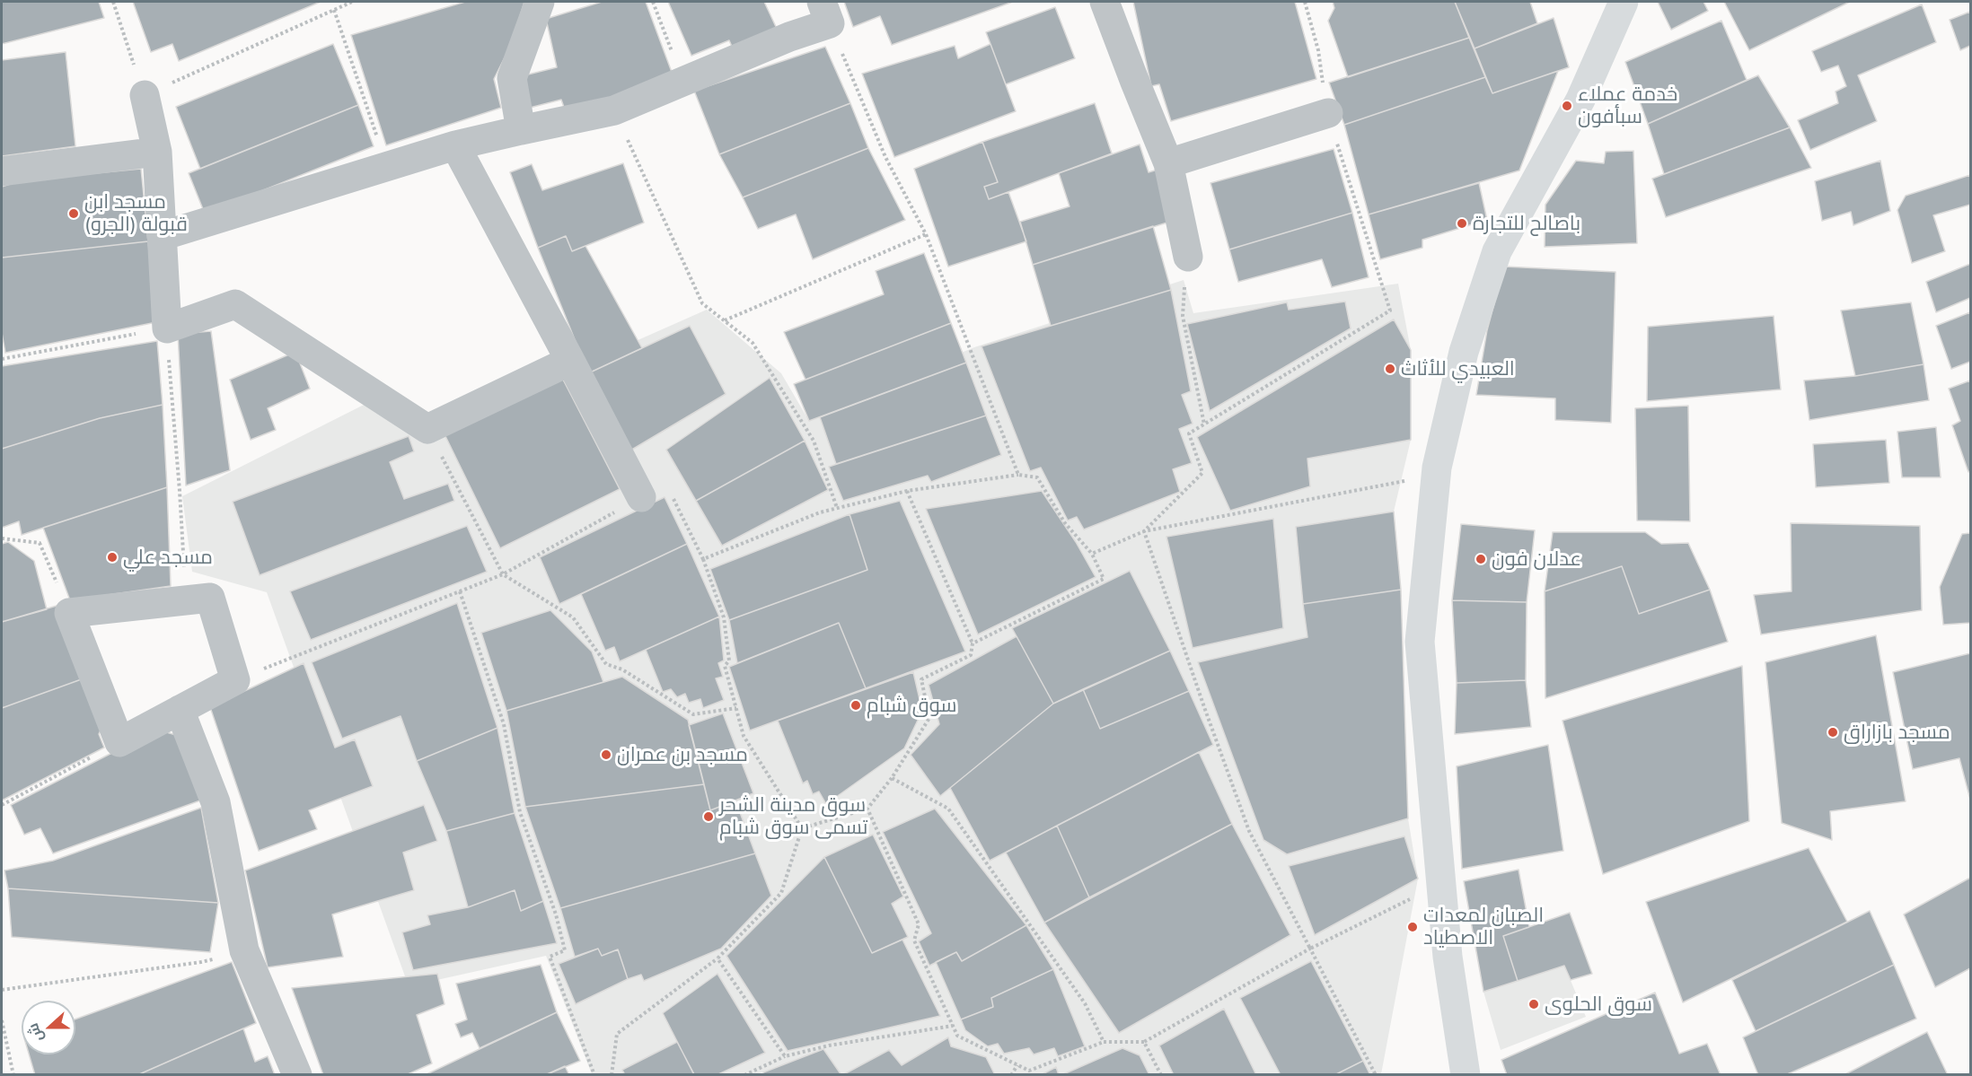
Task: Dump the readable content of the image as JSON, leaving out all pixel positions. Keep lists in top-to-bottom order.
{
  "places": [
    "خدمة عملاء سبأفون",
    "مسجد ابن قبولة (الجرو)",
    "باصالح للتجارة",
    "العبيدي للأثاث",
    "مسجد علي",
    "عدلان فون",
    "سوق شبام",
    "مسجد بازاراق",
    "مسجد بن عمران",
    "سوق مدينة الشحر تسمى سوق شبام",
    "الصبان لمعدات الاصطياد",
    "سوق الحلوى"
  ],
  "north": "left"
}
